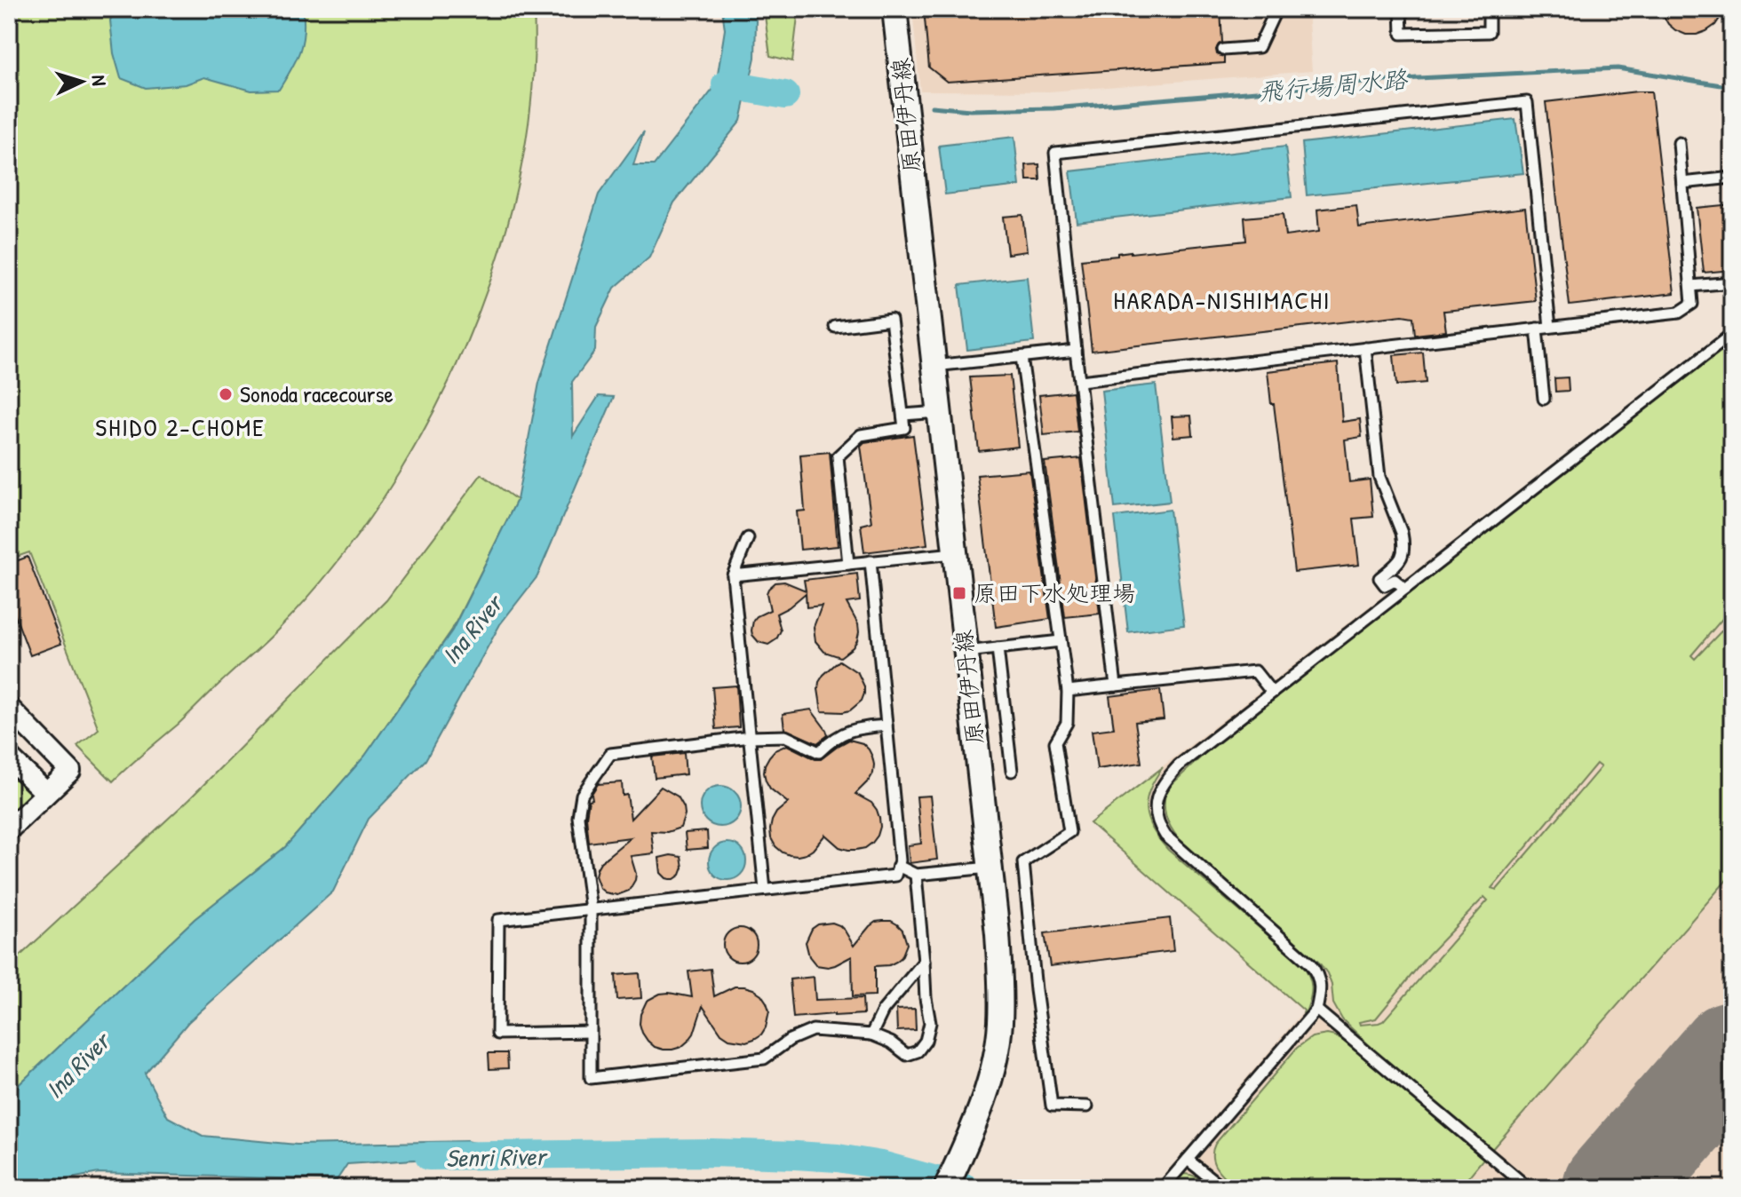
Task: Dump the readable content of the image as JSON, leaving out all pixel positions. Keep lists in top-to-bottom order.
{
  "streets": {
    "street": ["原田伊丹線"]
  },
  "districts": ["HARADA-NISHIMACHI", "SHIDO 2-CHOME"],
  "water": ["飛行場周水路", "Ina River", "Senri River"],
  "places": {
    "other": ["Sonoda racecourse"],
    "transit": ["原田下水処理場"]
  },
  "north": "right"
}
